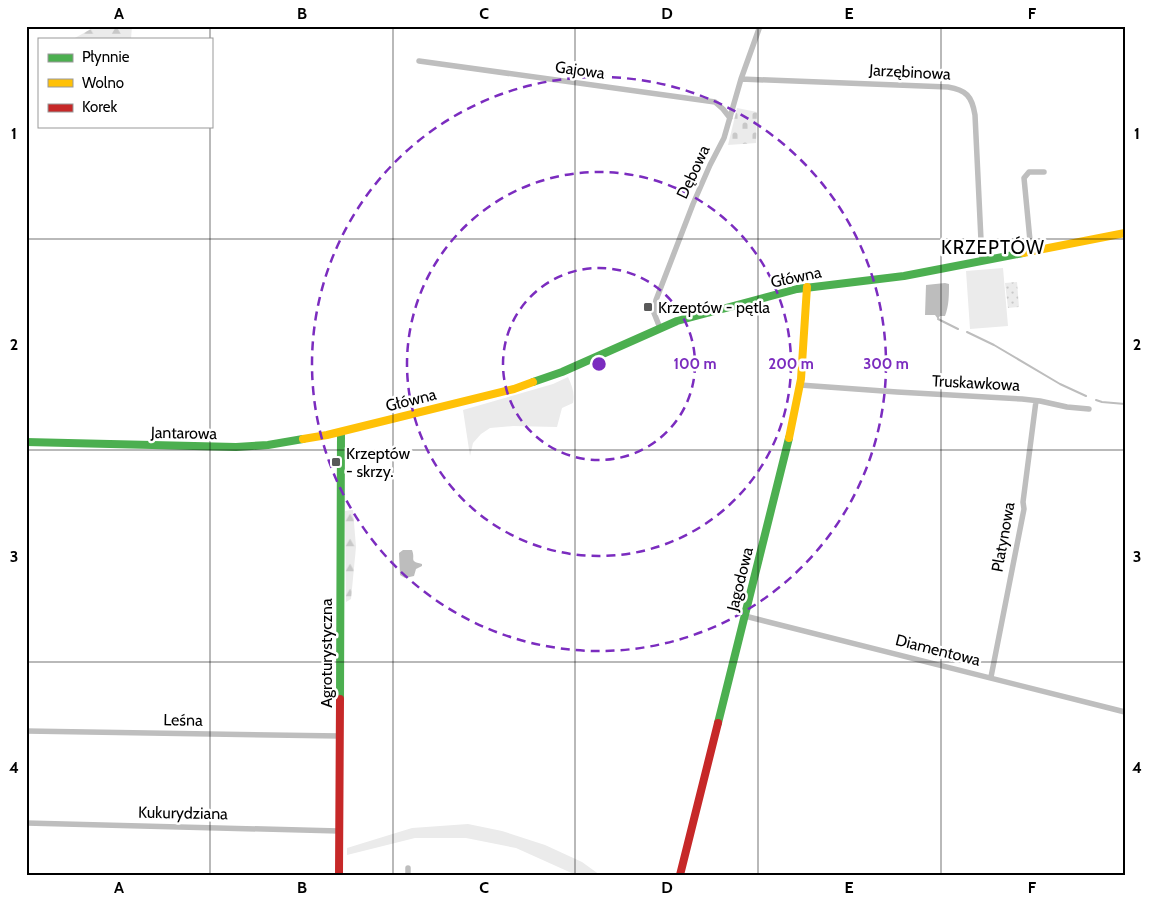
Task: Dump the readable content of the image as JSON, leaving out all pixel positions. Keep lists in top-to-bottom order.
{
  "streets": {
    "street": [
      "Gajowa",
      "Jarzębinowa",
      "Dębowa",
      "Główna",
      "Truskawkowa",
      "Jantarowa",
      "Platynowa",
      "Jagodowa",
      "Diamentowa",
      "Agroturystyczna",
      "Leśna",
      "Kukurydziana"
    ]
  },
  "crossings": [
    ["Gajowa", "Dębowa"],
    ["Jarzębinowa", "Dębowa"],
    ["Jarzębinowa", "Główna"],
    ["Dębowa", "Główna"],
    ["Główna", "Jantarowa"],
    ["Główna", "Jagodowa"],
    ["Główna", "Agroturystyczna"],
    ["Truskawkowa", "Platynowa"],
    ["Truskawkowa", "Jagodowa"],
    ["Jantarowa", "Agroturystyczna"],
    ["Platynowa", "Diamentowa"],
    ["Jagodowa", "Diamentowa"],
    ["Agroturystyczna", "Leśna"],
    ["Agroturystyczna", "Kukurydziana"]
  ],
  "districts": ["KRZEPTÓW"],
  "places": {
    "transit": ["Krzeptów - pętla", "Krzeptów - skrzy."]
  },
  "legend": ["Płynnie", "Wolno", "Korek"],
  "grid": {
    "columns": [
      "A",
      "B",
      "C",
      "D",
      "E",
      "F"
    ],
    "rows": [
      "1",
      "2",
      "3",
      "4"
    ]
  },
  "rings": ["100 m", "200 m", "300 m"]
}
